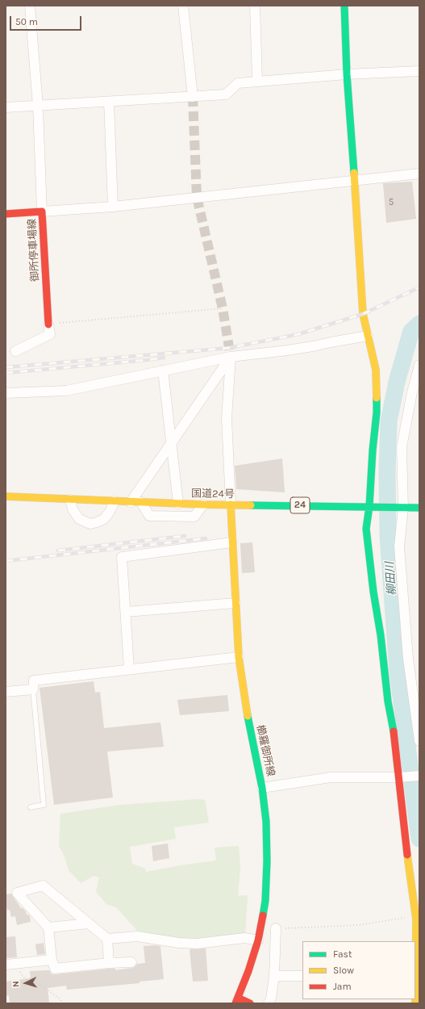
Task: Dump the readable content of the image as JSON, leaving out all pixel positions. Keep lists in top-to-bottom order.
{
  "streets": {
    "main road": [
      "御所停車場線",
      "国道24号",
      "24",
      "櫛羅御所線"
    ]
  },
  "crossings": [
    ["国道24号", "櫛羅御所線"]
  ],
  "water": ["柳田川"],
  "house_numbers": ["5"],
  "legend": ["Fast", "Slow", "Jam"],
  "scale_bar": "50 m",
  "north": "left"
}
